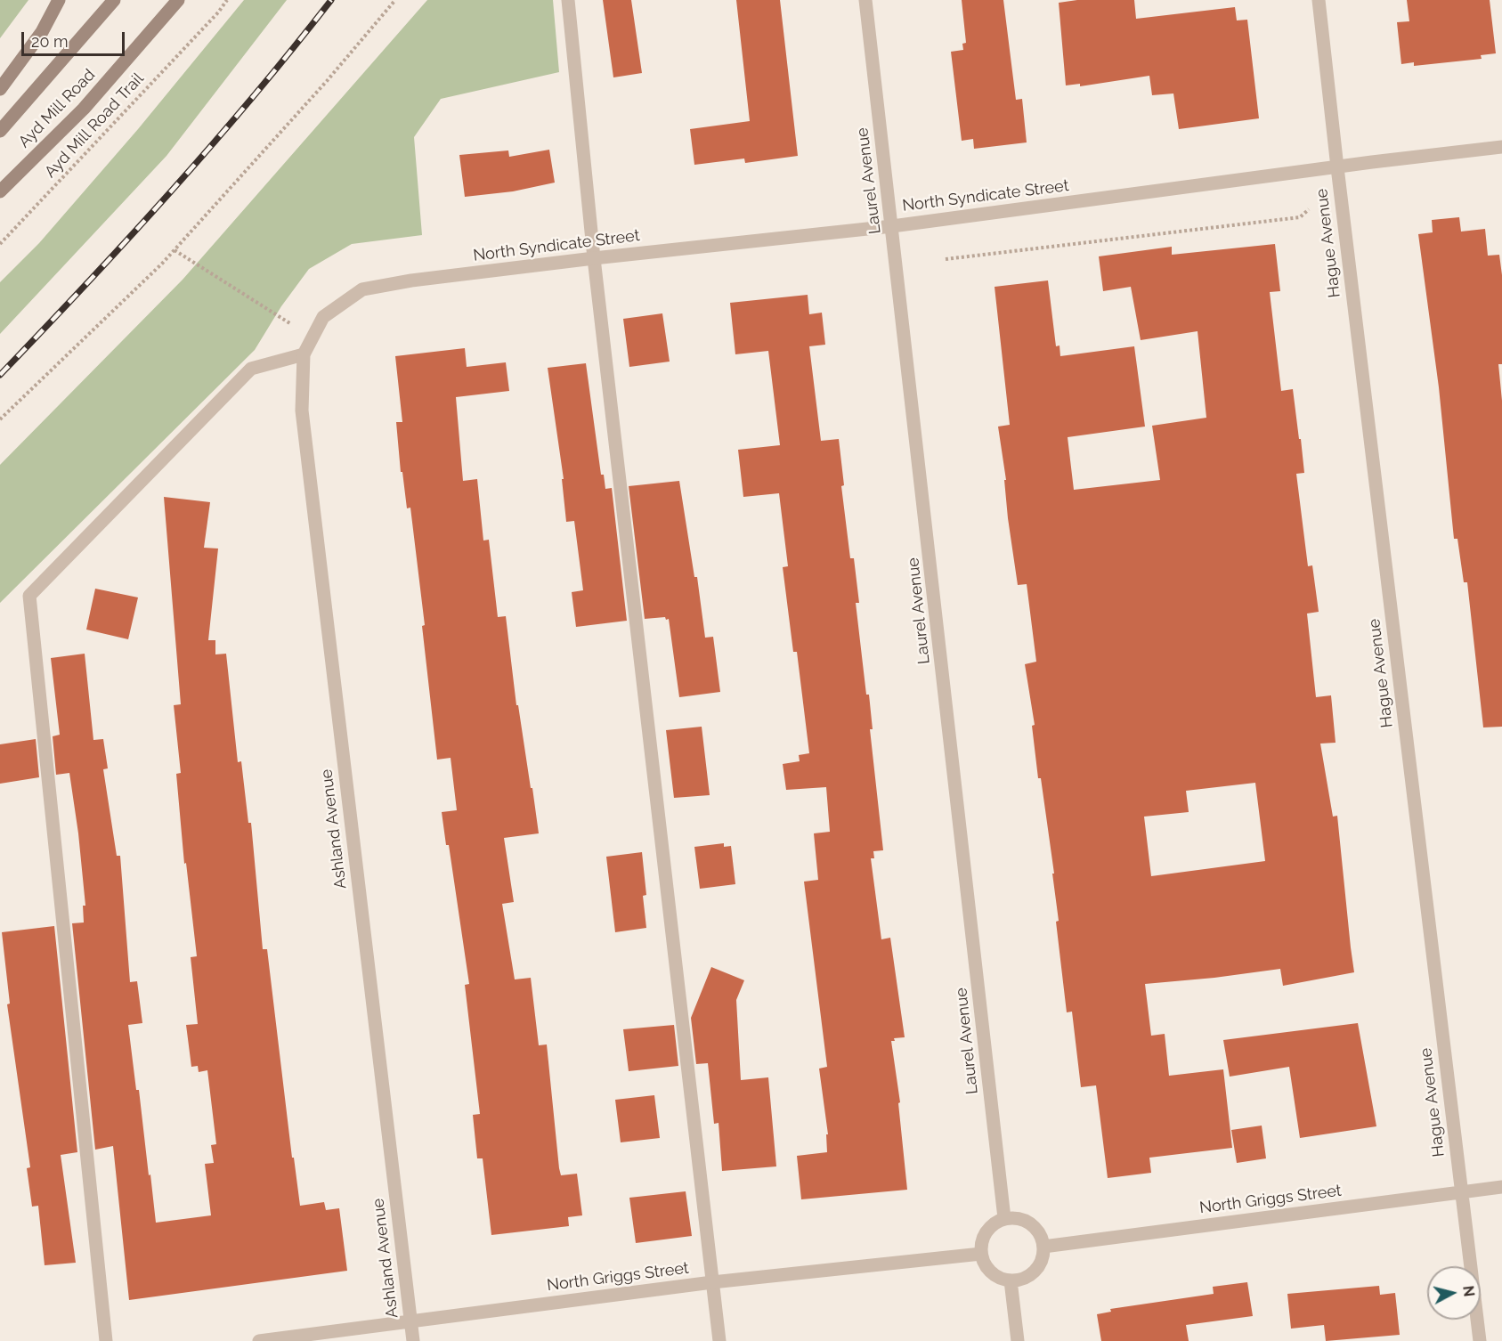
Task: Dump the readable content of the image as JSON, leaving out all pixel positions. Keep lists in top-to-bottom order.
{
  "streets": {
    "main road": ["Ayd Mill Road"],
    "street": [
      "Laurel Avenue",
      "North Syndicate Street",
      "Hague Avenue",
      "Ashland Avenue",
      "North Griggs Street"
    ],
    "path": ["Ayd Mill Road Trail"]
  },
  "crossings": [
    ["Laurel Avenue", "North Syndicate Street"],
    ["Laurel Avenue", "North Griggs Street"],
    ["North Syndicate Street", "Hague Avenue"],
    ["North Syndicate Street", "Ashland Avenue"],
    ["Hague Avenue", "North Griggs Street"],
    ["Ashland Avenue", "North Griggs Street"]
  ],
  "scale_bar": "20 m",
  "north": "right"
}
